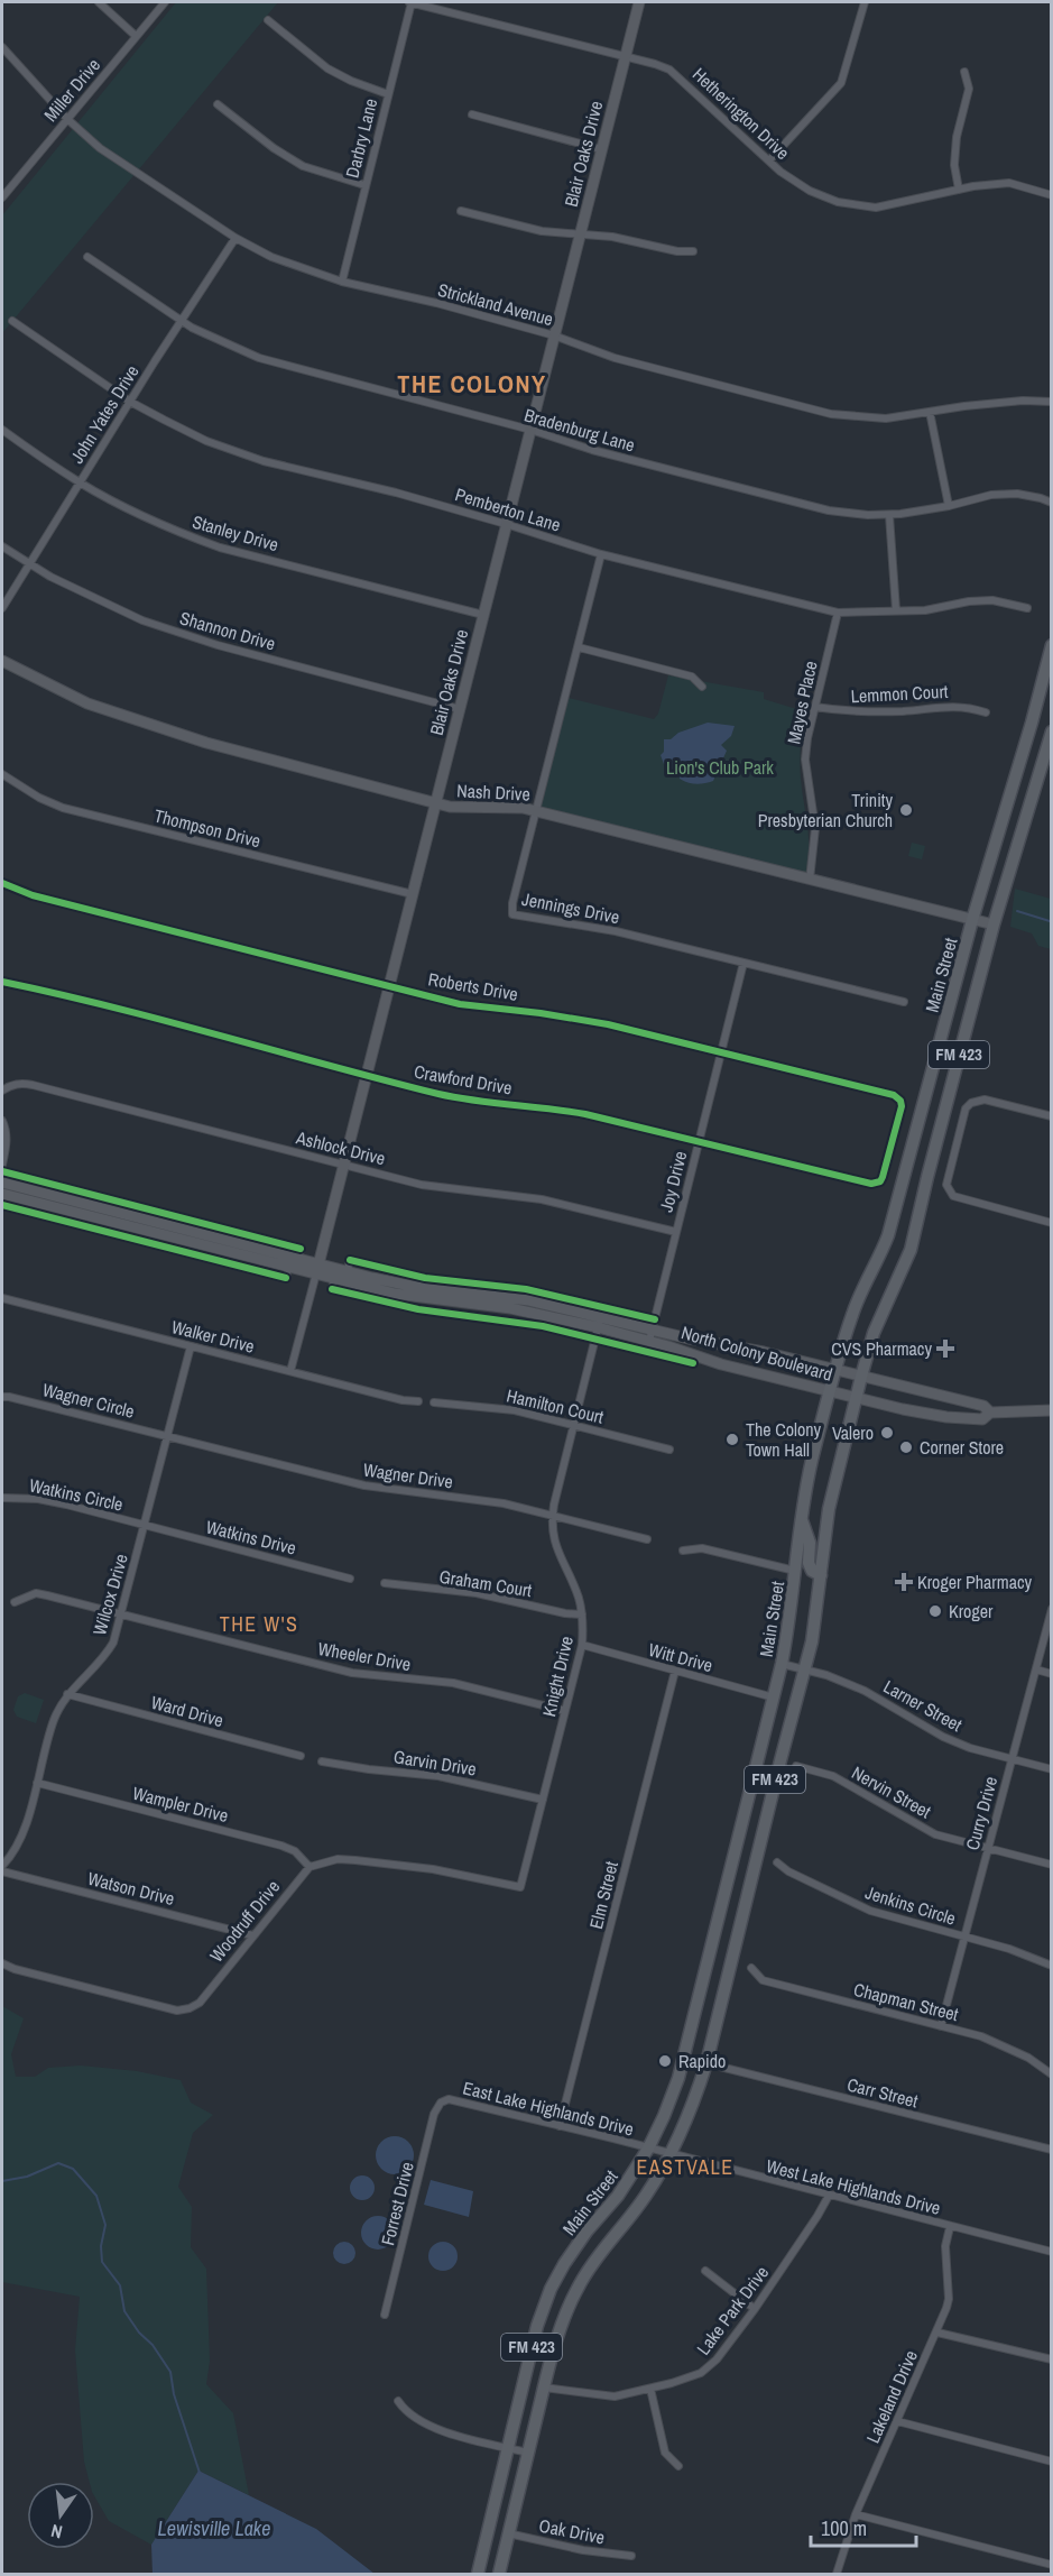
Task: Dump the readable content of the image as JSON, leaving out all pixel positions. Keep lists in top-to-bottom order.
{
  "streets": {
    "main road": ["Main Street", "FM 423"],
    "street": [
      "Miller Drive",
      "Hetherington Drive",
      "Darbry Lane",
      "Blair Oaks Drive",
      "Strickland Avenue",
      "John Yates Drive",
      "Bradenburg Lane",
      "Pemberton Lane",
      "Stanley Drive",
      "Shannon Drive",
      "Lemmon Court",
      "Mayes Place",
      "Nash Drive",
      "Thompson Drive",
      "Jennings Drive",
      "Roberts Drive",
      "Crawford Drive",
      "Ashlock Drive",
      "Joy Drive",
      "Walker Drive",
      "North Colony Boulevard",
      "Wagner Circle",
      "Hamilton Court",
      "Wagner Drive",
      "Watkins Circle",
      "Watkins Drive",
      "Graham Court",
      "Wilcox Drive",
      "Wheeler Drive",
      "Witt Drive",
      "Knight Drive",
      "Larner Street",
      "Ward Drive",
      "Garvin Drive",
      "Nervin Street",
      "Wampler Drive",
      "Curry Drive",
      "Watson Drive",
      "Elm Street",
      "Jenkins Circle",
      "Woodruff Drive",
      "Chapman Street",
      "Carr Street",
      "East Lake Highlands Drive",
      "West Lake Highlands Drive",
      "Forrest Drive",
      "Lake Park Drive",
      "Lakeland Drive",
      "Oak Drive"
    ]
  },
  "crossings": [
    ["Miller Drive", "Strickland Avenue"],
    ["Hetherington Drive", "Darbry Lane"],
    ["Hetherington Drive", "Blair Oaks Drive"],
    ["Darbry Lane", "Strickland Avenue"],
    ["Blair Oaks Drive", "Strickland Avenue"],
    ["Blair Oaks Drive", "Bradenburg Lane"],
    ["Blair Oaks Drive", "Pemberton Lane"],
    ["Blair Oaks Drive", "Stanley Drive"],
    ["Blair Oaks Drive", "Shannon Drive"],
    ["Blair Oaks Drive", "Nash Drive"],
    ["Blair Oaks Drive", "Thompson Drive"],
    ["Blair Oaks Drive", "Roberts Drive"],
    ["Blair Oaks Drive", "Crawford Drive"],
    ["Blair Oaks Drive", "Ashlock Drive"],
    ["Blair Oaks Drive", "Walker Drive"],
    ["Blair Oaks Drive", "North Colony Boulevard"],
    ["Strickland Avenue", "John Yates Drive"],
    ["John Yates Drive", "Bradenburg Lane"],
    ["John Yates Drive", "Pemberton Lane"],
    ["John Yates Drive", "Stanley Drive"],
    ["John Yates Drive", "Shannon Drive"],
    ["Pemberton Lane", "Mayes Place"],
    ["Pemberton Lane", "Jennings Drive"],
    ["Lemmon Court", "Mayes Place"],
    ["Mayes Place", "Nash Drive"],
    ["Nash Drive", "Jennings Drive"],
    ["Nash Drive", "Main Street"],
    ["Jennings Drive", "Joy Drive"],
    ["Main Street", "North Colony Boulevard"],
    ["Main Street", "Witt Drive"],
    ["Main Street", "Larner Street"],
    ["Main Street", "Carr Street"],
    ["Main Street", "East Lake Highlands Drive"],
    ["Main Street", "West Lake Highlands Drive"],
    ["Main Street", "Lake Park Drive"],
    ["Main Street", "Oak Drive"],
    ["Roberts Drive", "Crawford Drive"],
    ["Roberts Drive", "Joy Drive"],
    ["Crawford Drive", "Joy Drive"],
    ["Ashlock Drive", "Joy Drive"],
    ["Joy Drive", "North Colony Boulevard"],
    ["Walker Drive", "Wilcox Drive"],
    ["North Colony Boulevard", "Knight Drive"],
    ["Wagner Circle", "Wagner Drive"],
    ["Wagner Circle", "Wilcox Drive"],
    ["Hamilton Court", "Knight Drive"],
    ["Wagner Drive", "Wilcox Drive"],
    ["Wagner Drive", "Knight Drive"],
    ["Watkins Circle", "Watkins Drive"],
    ["Watkins Circle", "Wilcox Drive"],
    ["Watkins Drive", "Wilcox Drive"],
    ["Graham Court", "Knight Drive"],
    ["Wilcox Drive", "Wheeler Drive"],
    ["Wilcox Drive", "Ward Drive"],
    ["Wilcox Drive", "Wampler Drive"],
    ["Wheeler Drive", "Knight Drive"],
    ["Witt Drive", "Knight Drive"],
    ["Witt Drive", "Elm Street"],
    ["Knight Drive", "Garvin Drive"],
    ["Knight Drive", "Wampler Drive"],
    ["Knight Drive", "Woodruff Drive"],
    ["Larner Street", "Curry Drive"],
    ["Nervin Street", "Curry Drive"],
    ["Wampler Drive", "Woodruff Drive"],
    ["Curry Drive", "Jenkins Circle"],
    ["Curry Drive", "Chapman Street"],
    ["Watson Drive", "Woodruff Drive"],
    ["Elm Street", "East Lake Highlands Drive"],
    ["East Lake Highlands Drive", "West Lake Highlands Drive"],
    ["East Lake Highlands Drive", "Forrest Drive"],
    ["West Lake Highlands Drive", "Lake Park Drive"],
    ["West Lake Highlands Drive", "Lakeland Drive"]
  ],
  "districts": ["THE COLONY", "THE W'S", "EASTVALE"],
  "water": ["Lewisville Lake"],
  "parks": ["Lion's Club Park"],
  "places": {
    "other": [
      "Trinity Presbyterian Church",
      "Valero",
      "The Colony Town Hall",
      "Corner Store",
      "Kroger",
      "Rapido"
    ],
    "health": ["CVS Pharmacy", "Kroger Pharmacy"]
  },
  "scale_bar": "100 m",
  "north": "bottom"
}
